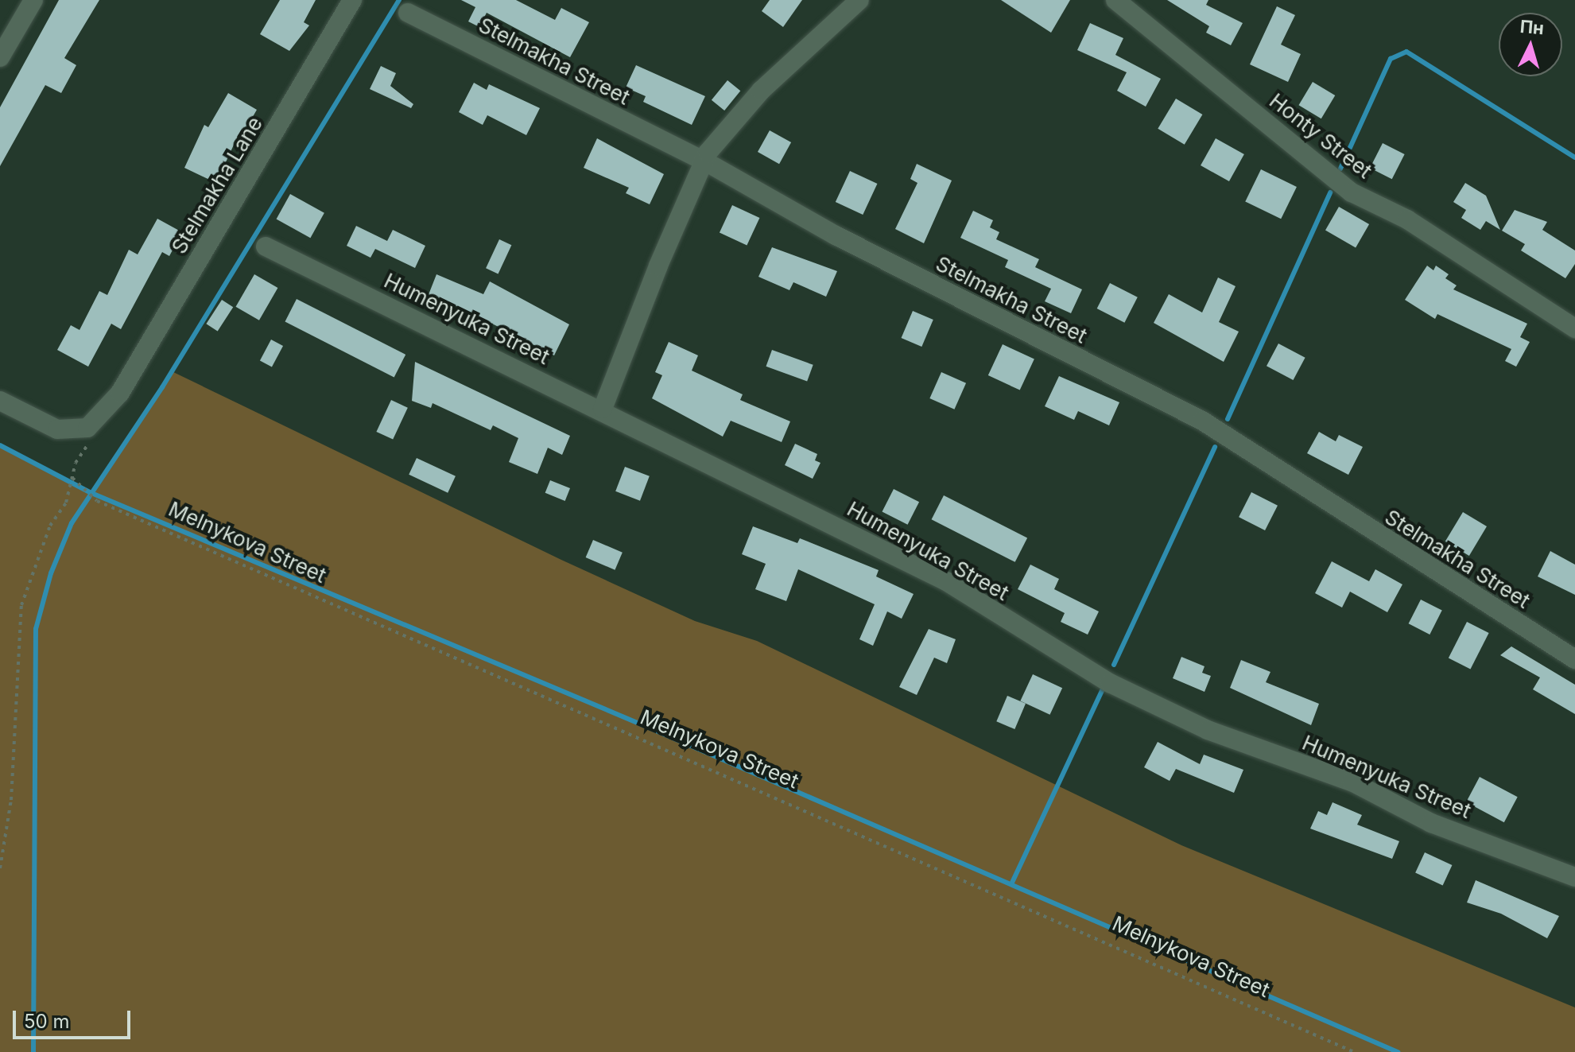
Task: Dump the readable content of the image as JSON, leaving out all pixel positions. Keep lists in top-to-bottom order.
{
  "streets": {
    "street": [
      "Stelmakha Street",
      "Honty Street",
      "Stelmakha Lane",
      "Humenyuka Street"
    ],
    "path": ["Melnykova Street"]
  },
  "scale_bar": "50 m",
  "north": "top"
}
